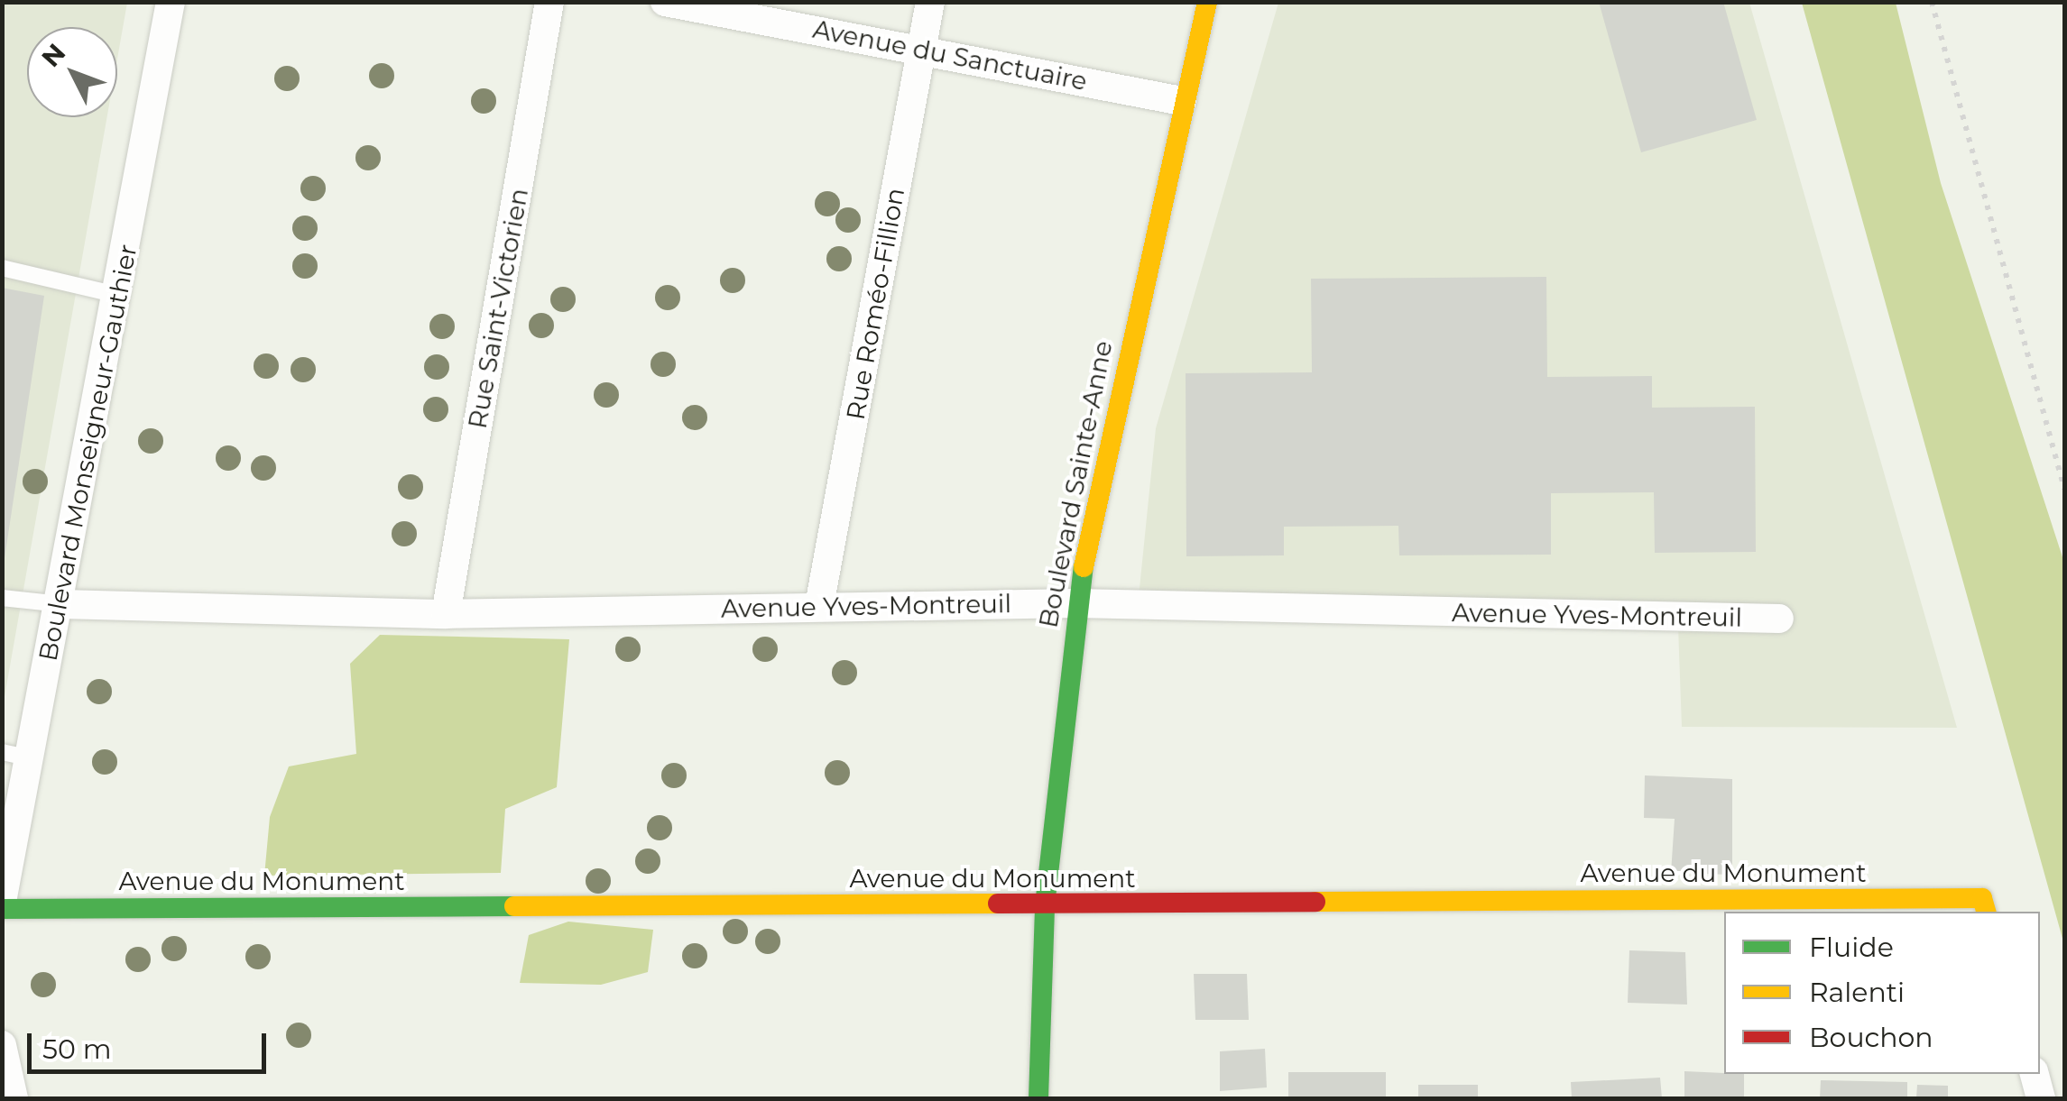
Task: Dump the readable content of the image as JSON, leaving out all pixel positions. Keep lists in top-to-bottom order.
{
  "streets": {
    "street": [
      "Avenue du Sanctuaire",
      "Rue Roméo-Fillion",
      "Rue Saint-Victorien",
      "Boulevard Monseigneur-Gauthier",
      "Boulevard Sainte-Anne",
      "Avenue Yves-Montreuil",
      "Avenue du Monument"
    ]
  },
  "crossings": [
    ["Avenue du Sanctuaire", "Rue Roméo-Fillion"],
    ["Avenue du Sanctuaire", "Boulevard Sainte-Anne"],
    ["Rue Roméo-Fillion", "Avenue Yves-Montreuil"],
    ["Rue Saint-Victorien", "Avenue Yves-Montreuil"],
    ["Boulevard Monseigneur-Gauthier", "Avenue Yves-Montreuil"],
    ["Boulevard Monseigneur-Gauthier", "Avenue du Monument"],
    ["Boulevard Sainte-Anne", "Avenue Yves-Montreuil"],
    ["Boulevard Sainte-Anne", "Avenue du Monument"]
  ],
  "legend": ["Fluide", "Ralenti", "Bouchon"],
  "scale_bar": "50 m",
  "north": "top left"
}
